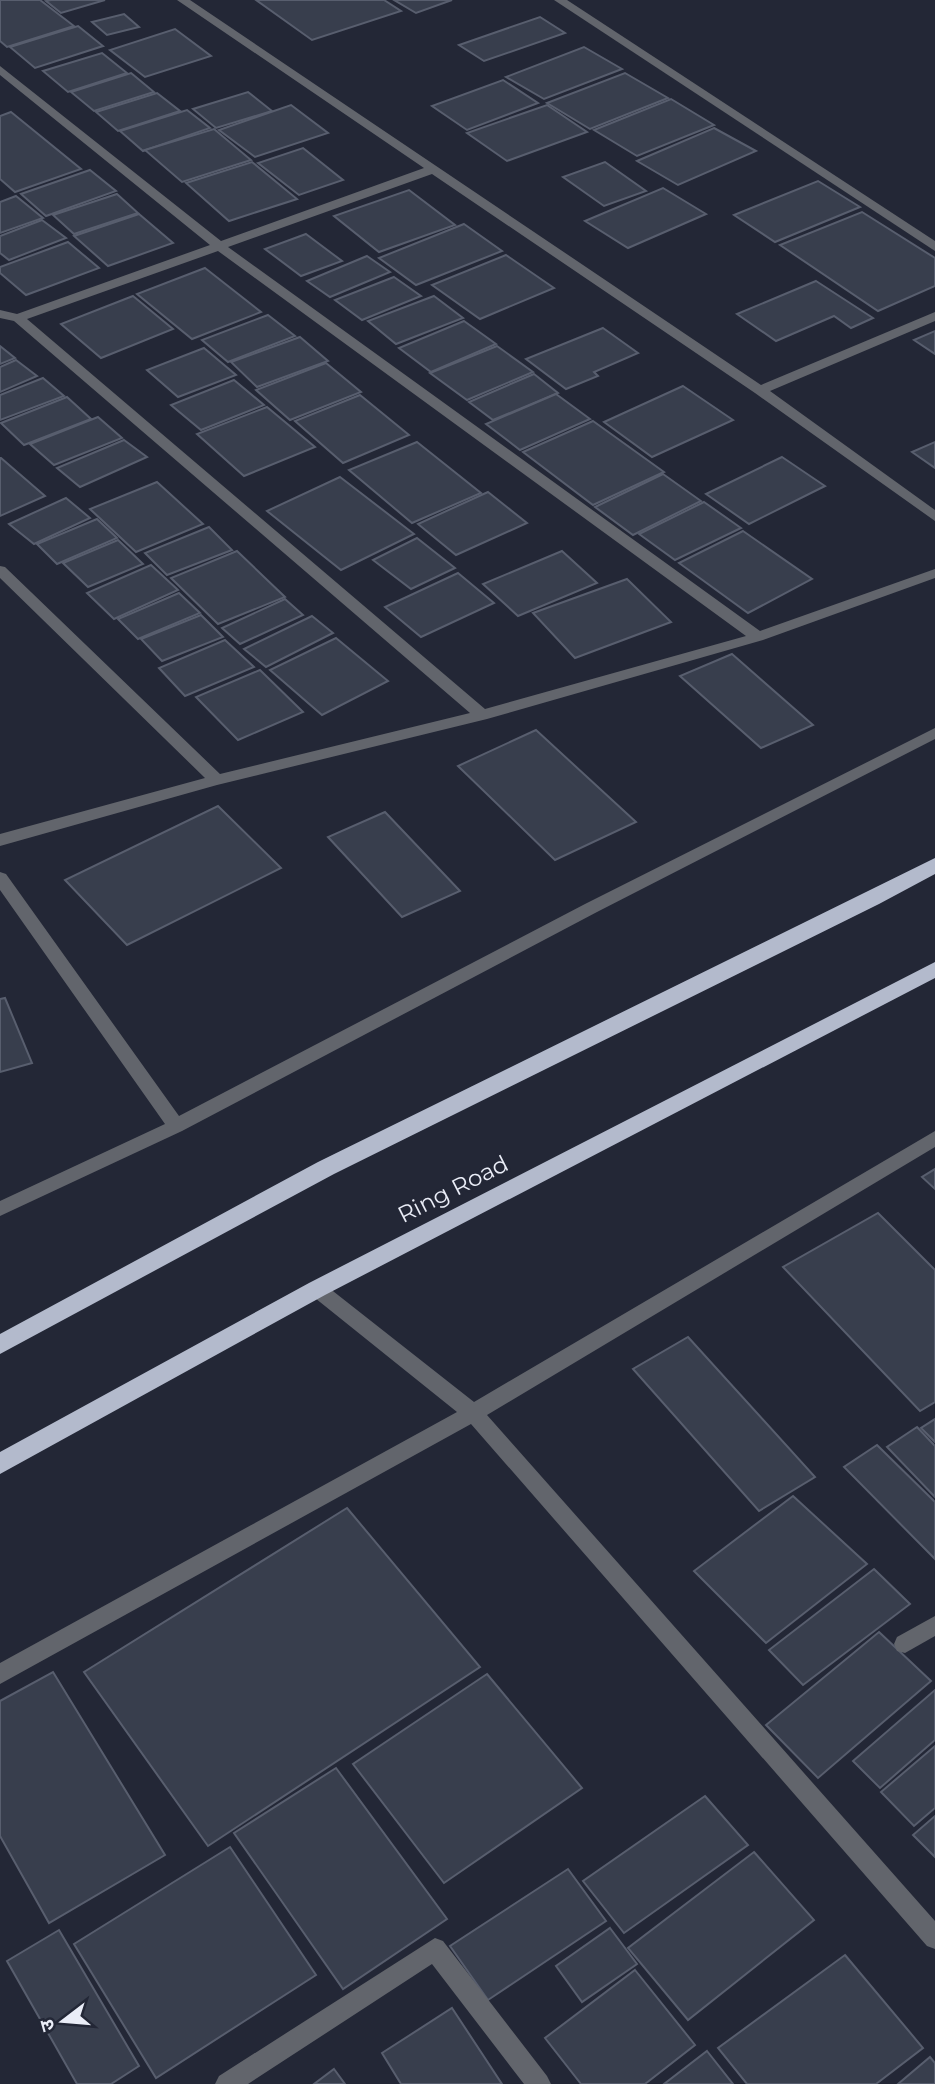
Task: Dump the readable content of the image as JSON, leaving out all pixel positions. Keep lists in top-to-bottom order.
{
  "streets": {
    "highway": ["Ring Road"]
  },
  "north": "left"
}
